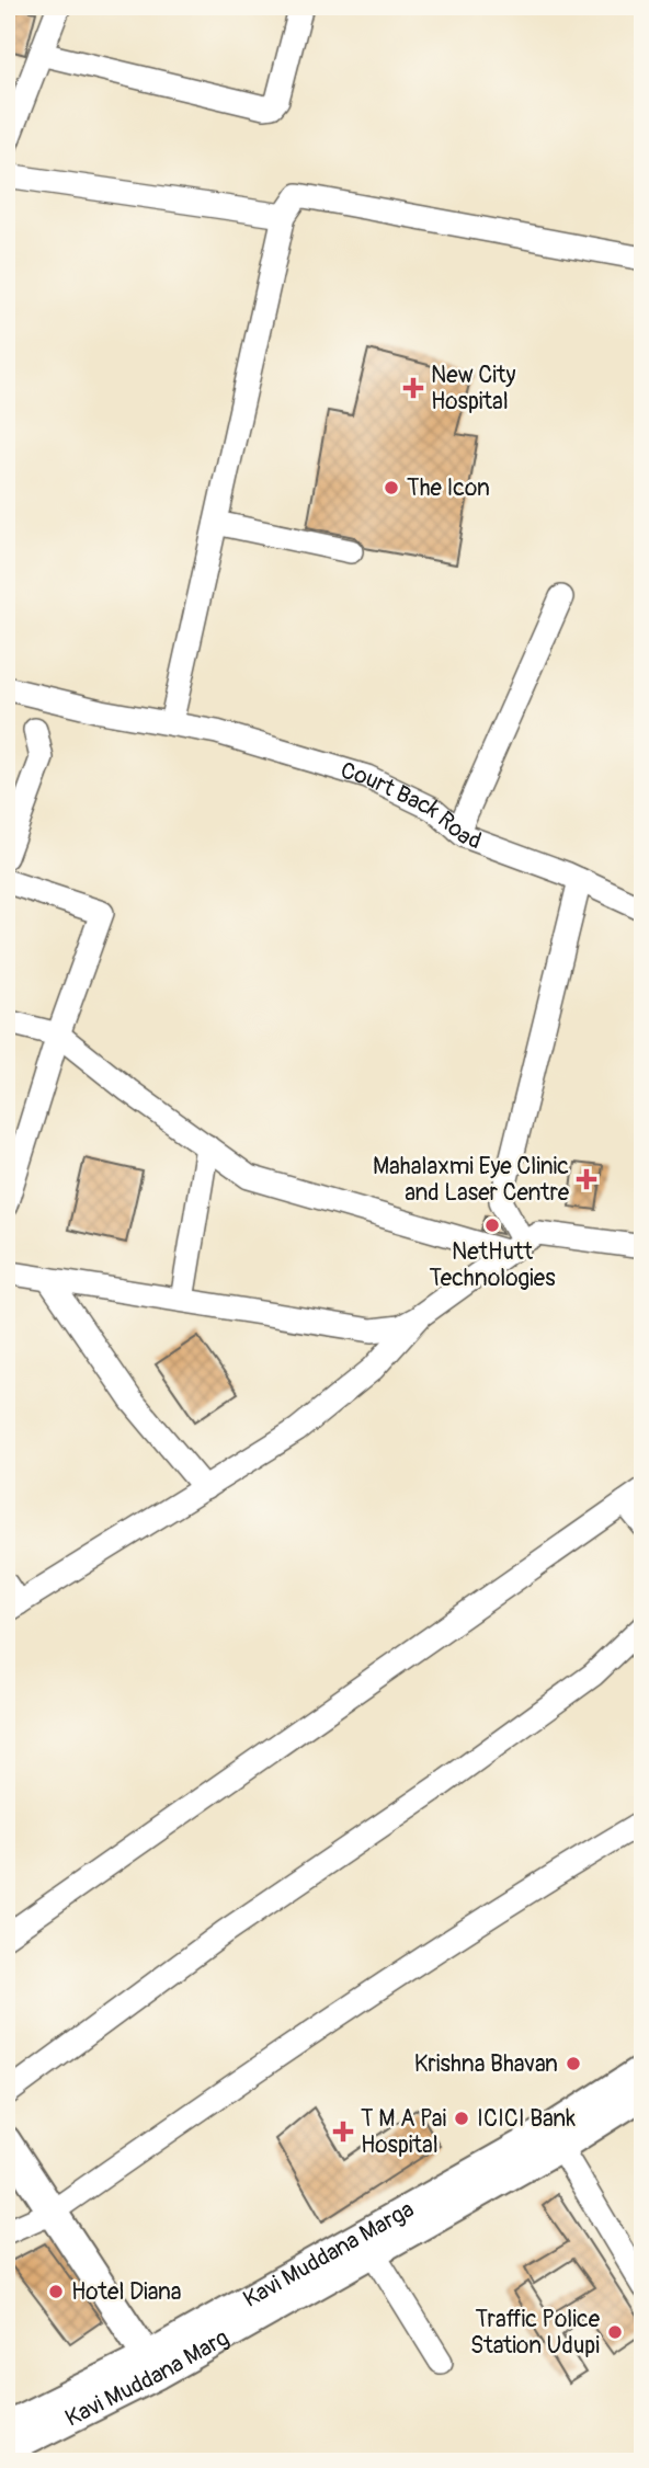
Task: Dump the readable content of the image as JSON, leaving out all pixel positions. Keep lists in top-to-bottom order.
{
  "streets": {
    "main road": ["Kavi Muddana Marga", "Kavi Muddana Marg"],
    "street": ["Court Back Road"]
  },
  "crossings": [
    ["Kavi Muddana Marga", "Kavi Muddana Marg"]
  ],
  "places": {
    "health": ["New City Hospital", "Mahalaxmi Eye Clinic and Laser Centre", "T M A Pai Hospital"],
    "other": [
      "The Icon",
      "NetHutt Technologies",
      "Krishna Bhavan",
      "ICICI Bank",
      "Hotel Diana",
      "Traffic Police Station Udupi"
    ]
  }
}
